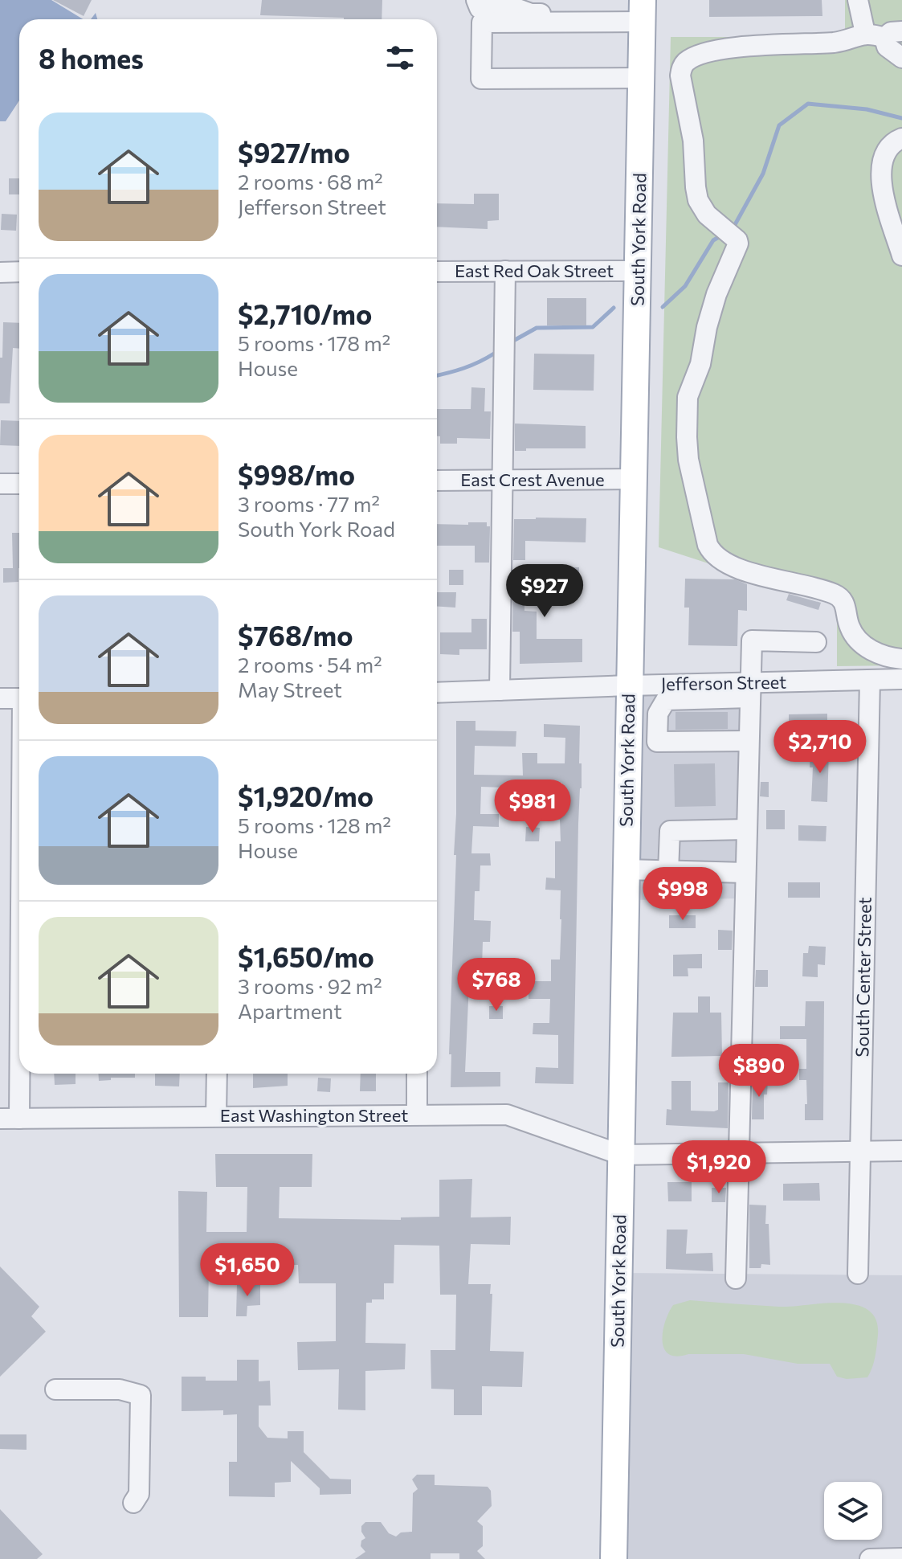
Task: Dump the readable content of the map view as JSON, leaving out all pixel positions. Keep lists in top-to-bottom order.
{
  "streets": {
    "main road": ["South York Road"],
    "street": [
      "East Red Oak Street",
      "East Crest Avenue",
      "Jefferson Street",
      "South Center Street",
      "East Washington Street"
    ]
  },
  "crossings": [
    ["South York Road", "East Red Oak Street"],
    ["South York Road", "East Crest Avenue"],
    ["South York Road", "Jefferson Street"],
    ["South York Road", "East Washington Street"],
    ["Jefferson Street", "South Center Street"]
  ],
  "page": {
    "heading": "8 homes",
    "list": [
      {
        "name": "$927/mo",
        "note": "2 rooms · 68 m² · Jefferson Street"
      },
      {
        "name": "$2,710/mo",
        "note": "5 rooms · 178 m² · House"
      },
      {
        "name": "$998/mo",
        "note": "3 rooms · 77 m² · South York Road"
      },
      {
        "name": "$768/mo",
        "note": "2 rooms · 54 m² · May Street"
      },
      {
        "name": "$1,920/mo",
        "note": "5 rooms · 128 m² · House"
      },
      {
        "name": "$1,650/mo",
        "note": "3 rooms · 92 m² · Apartment"
      }
    ],
    "price": [
      "$927",
      "$2,710",
      "$981",
      "$998",
      "$768",
      "$890",
      "$1,920",
      "$1,650"
    ]
  }
}
